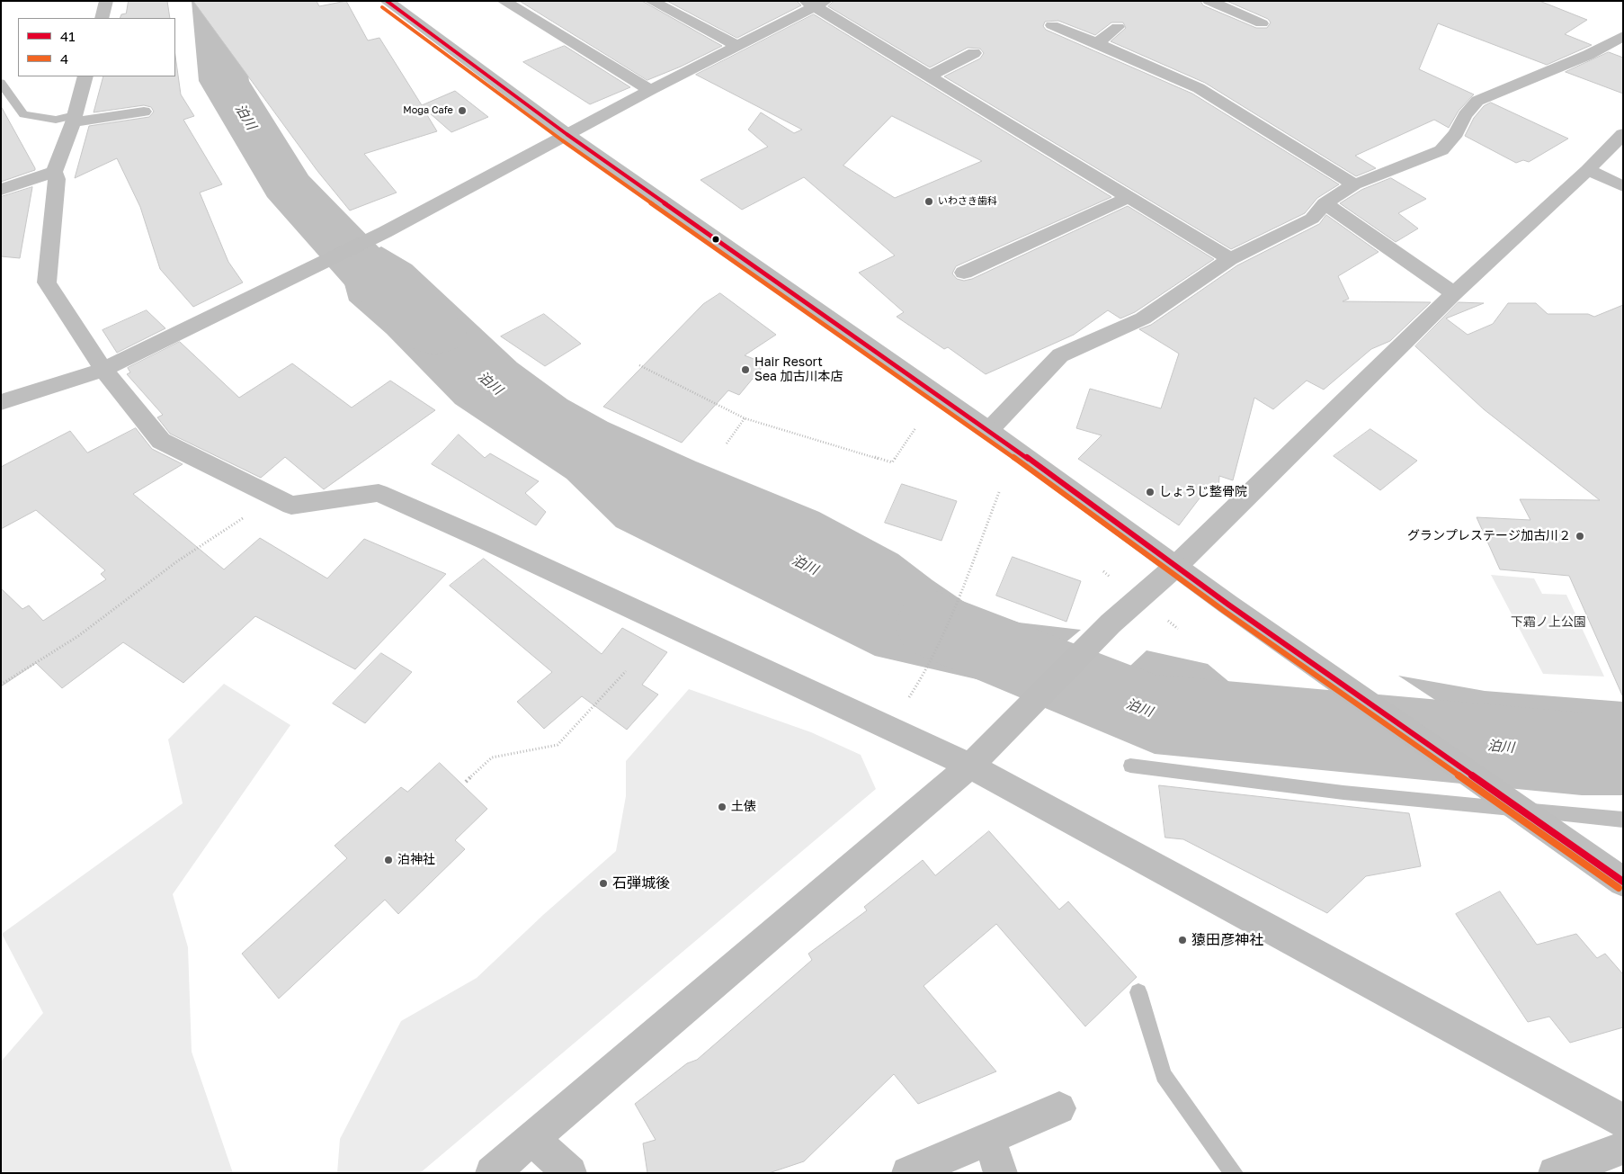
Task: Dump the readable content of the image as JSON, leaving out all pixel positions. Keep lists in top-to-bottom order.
{
  "water": ["泊川"],
  "parks": ["下霜ノ上公園"],
  "places": [
    "Moga Cafe",
    "いわさき歯科",
    "Hair Resort Sea 加古川本店",
    "しょうじ整骨院",
    "グランプレステージ加古川２",
    "土俵",
    "泊神社",
    "石弾城後",
    "猿田彦神社"
  ],
  "lines": ["transit line 41", "transit line 4"],
  "legend": ["41", "4"]
}
